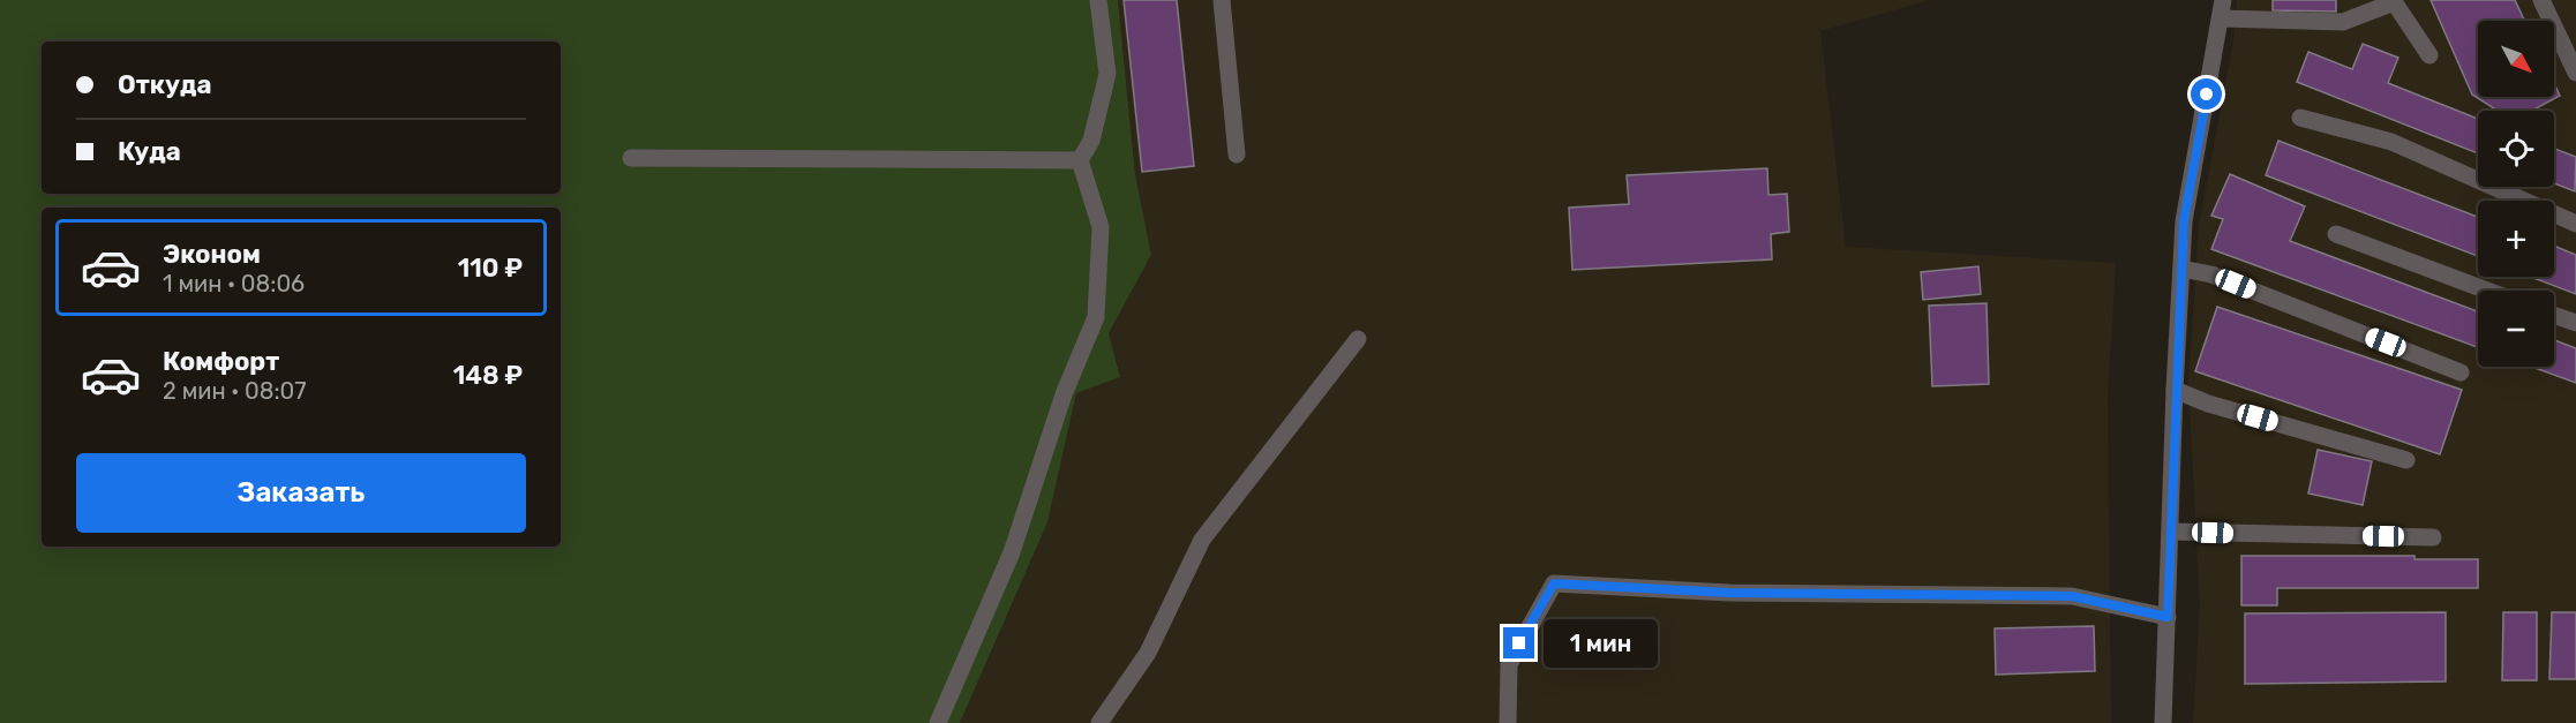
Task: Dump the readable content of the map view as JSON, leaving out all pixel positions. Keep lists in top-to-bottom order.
{
  "north": "bottom right",
  "page": {
    "map_buttons": ["+", "−"],
    "banner": ["Откуда", "Куда"],
    "list": [
      {
        "name": "Эконом",
        "note": "1 мин · 08:06",
        "value": "110 ₽"
      },
      {
        "name": "Комфорт",
        "note": "2 мин · 08:07",
        "value": "148 ₽"
      }
    ],
    "buttons": "Заказать",
    "bubble": "1 мин"
  }
}
